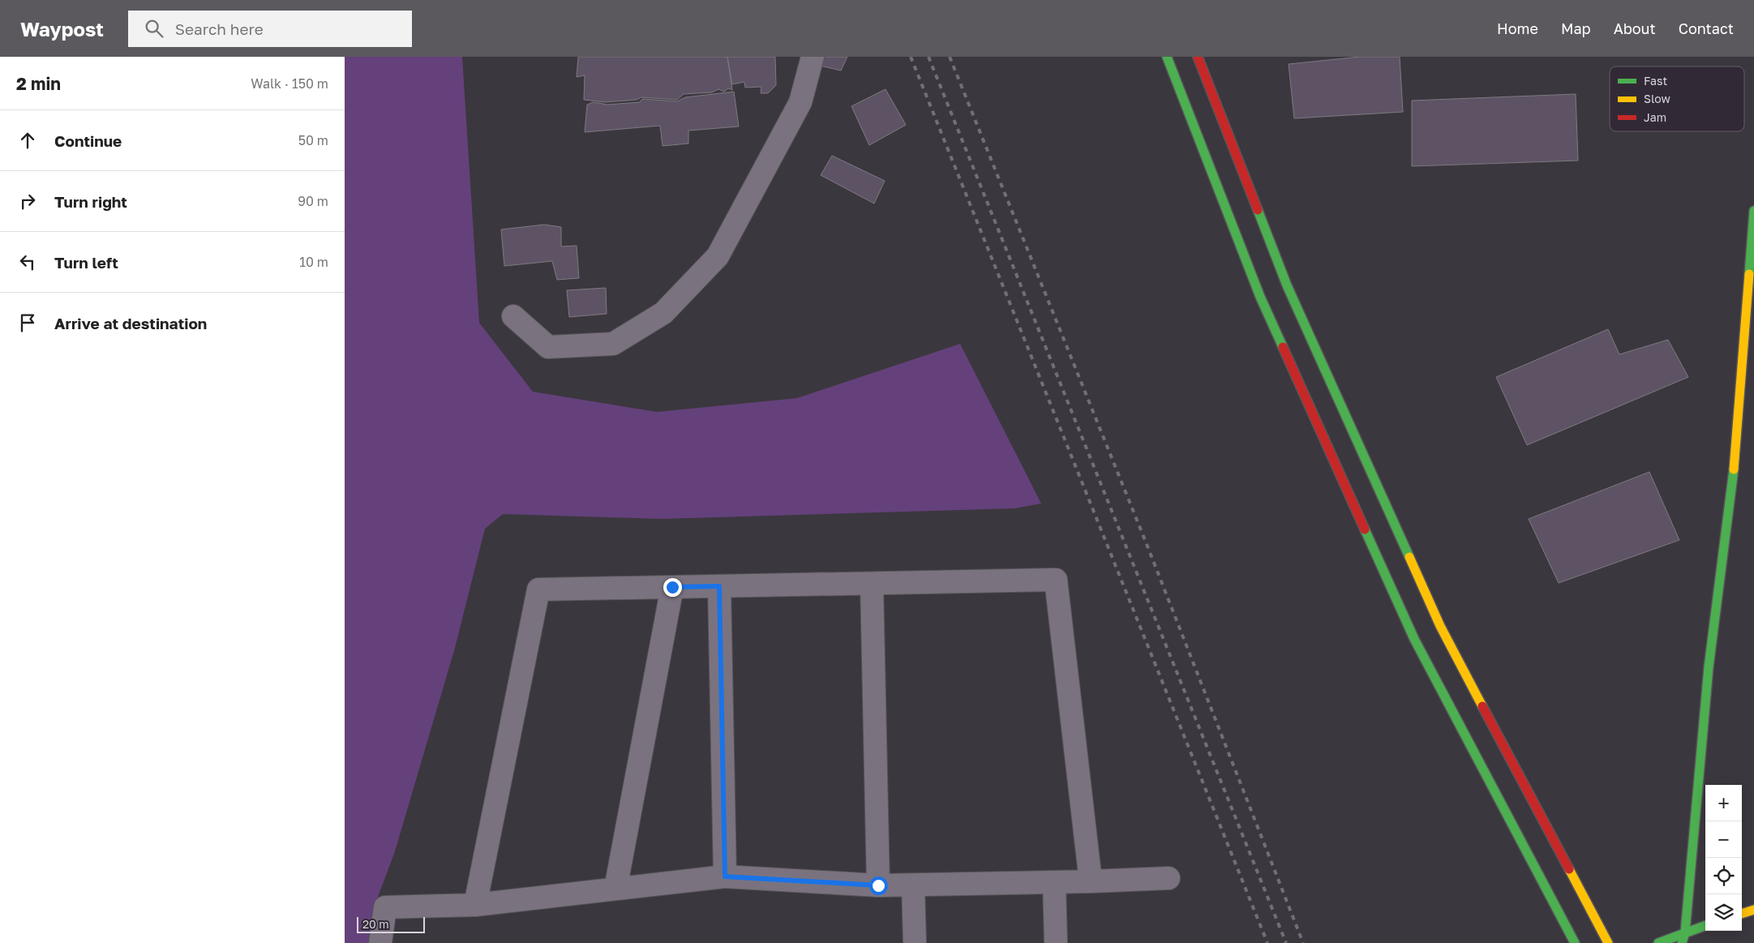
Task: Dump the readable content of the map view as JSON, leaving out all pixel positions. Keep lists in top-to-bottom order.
{
  "legend": ["Fast", "Slow", "Jam"],
  "scale_bar": "20 m",
  "page": {
    "header": "Waypost",
    "search": "Search here",
    "nav": [
      "Home",
      "Map",
      "About",
      "Contact"
    ],
    "heading": ["2 min", "Walk · 150 m"],
    "list": [
      ["Continue", "50 m"],
      ["Turn right", "90 m"],
      ["Turn left", "10 m"],
      "Arrive at destination"
    ],
    "map_buttons": ["+", "−"],
    "scale": "20 m"
  }
}
